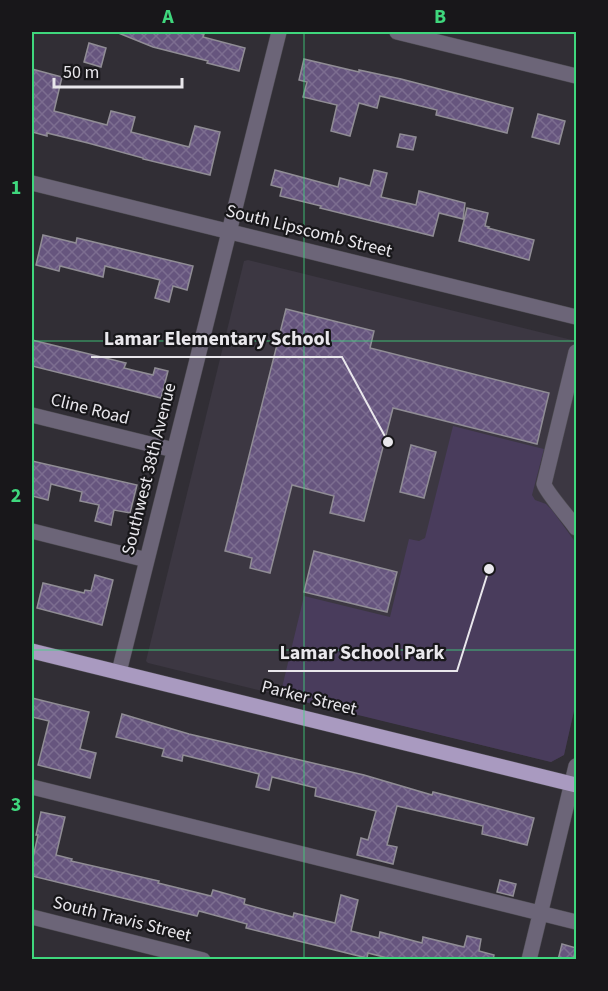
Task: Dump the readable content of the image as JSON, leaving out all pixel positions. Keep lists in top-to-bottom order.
{
  "streets": {
    "main road": ["Parker Street"],
    "street": [
      "South Lipscomb Street",
      "Cline Road",
      "Southwest 38th Avenue",
      "South Travis Street"
    ]
  },
  "crossings": [
    ["South Lipscomb Street", "Southwest 38th Avenue"],
    ["Cline Road", "Southwest 38th Avenue"],
    ["Southwest 38th Avenue", "Parker Street"]
  ],
  "places": ["Lamar Elementary School", "Lamar School Park"],
  "scale_bar": "50 m",
  "grid": {
    "columns": ["A", "B"],
    "rows": ["1", "2", "3"]
  }
}
